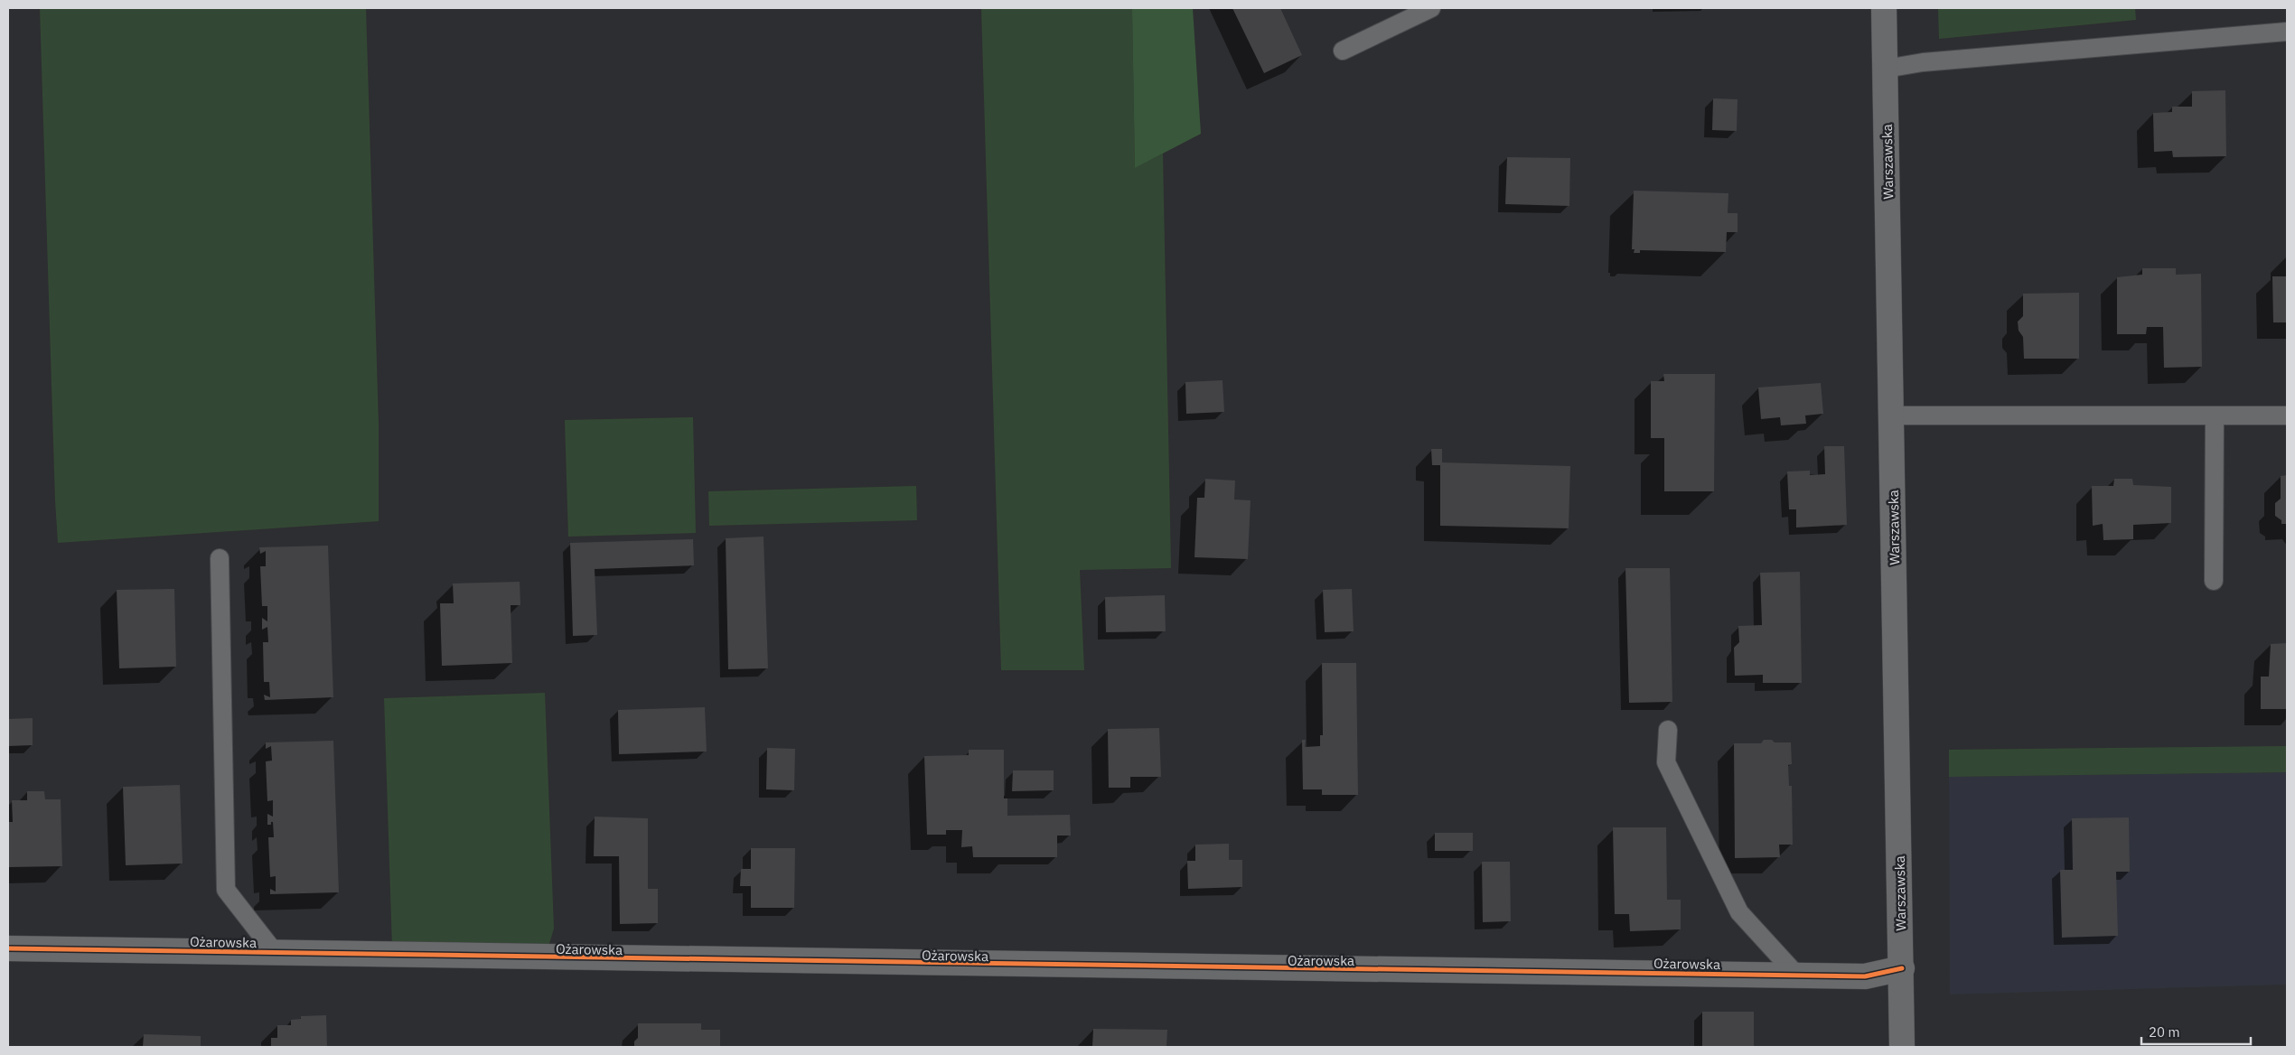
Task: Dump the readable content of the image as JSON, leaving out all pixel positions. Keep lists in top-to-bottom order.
{
  "streets": {
    "street": ["Warszawska", "Ożarowska"]
  },
  "crossings": [
    ["Warszawska", "Ożarowska"]
  ],
  "scale_bar": "20 m"
}
